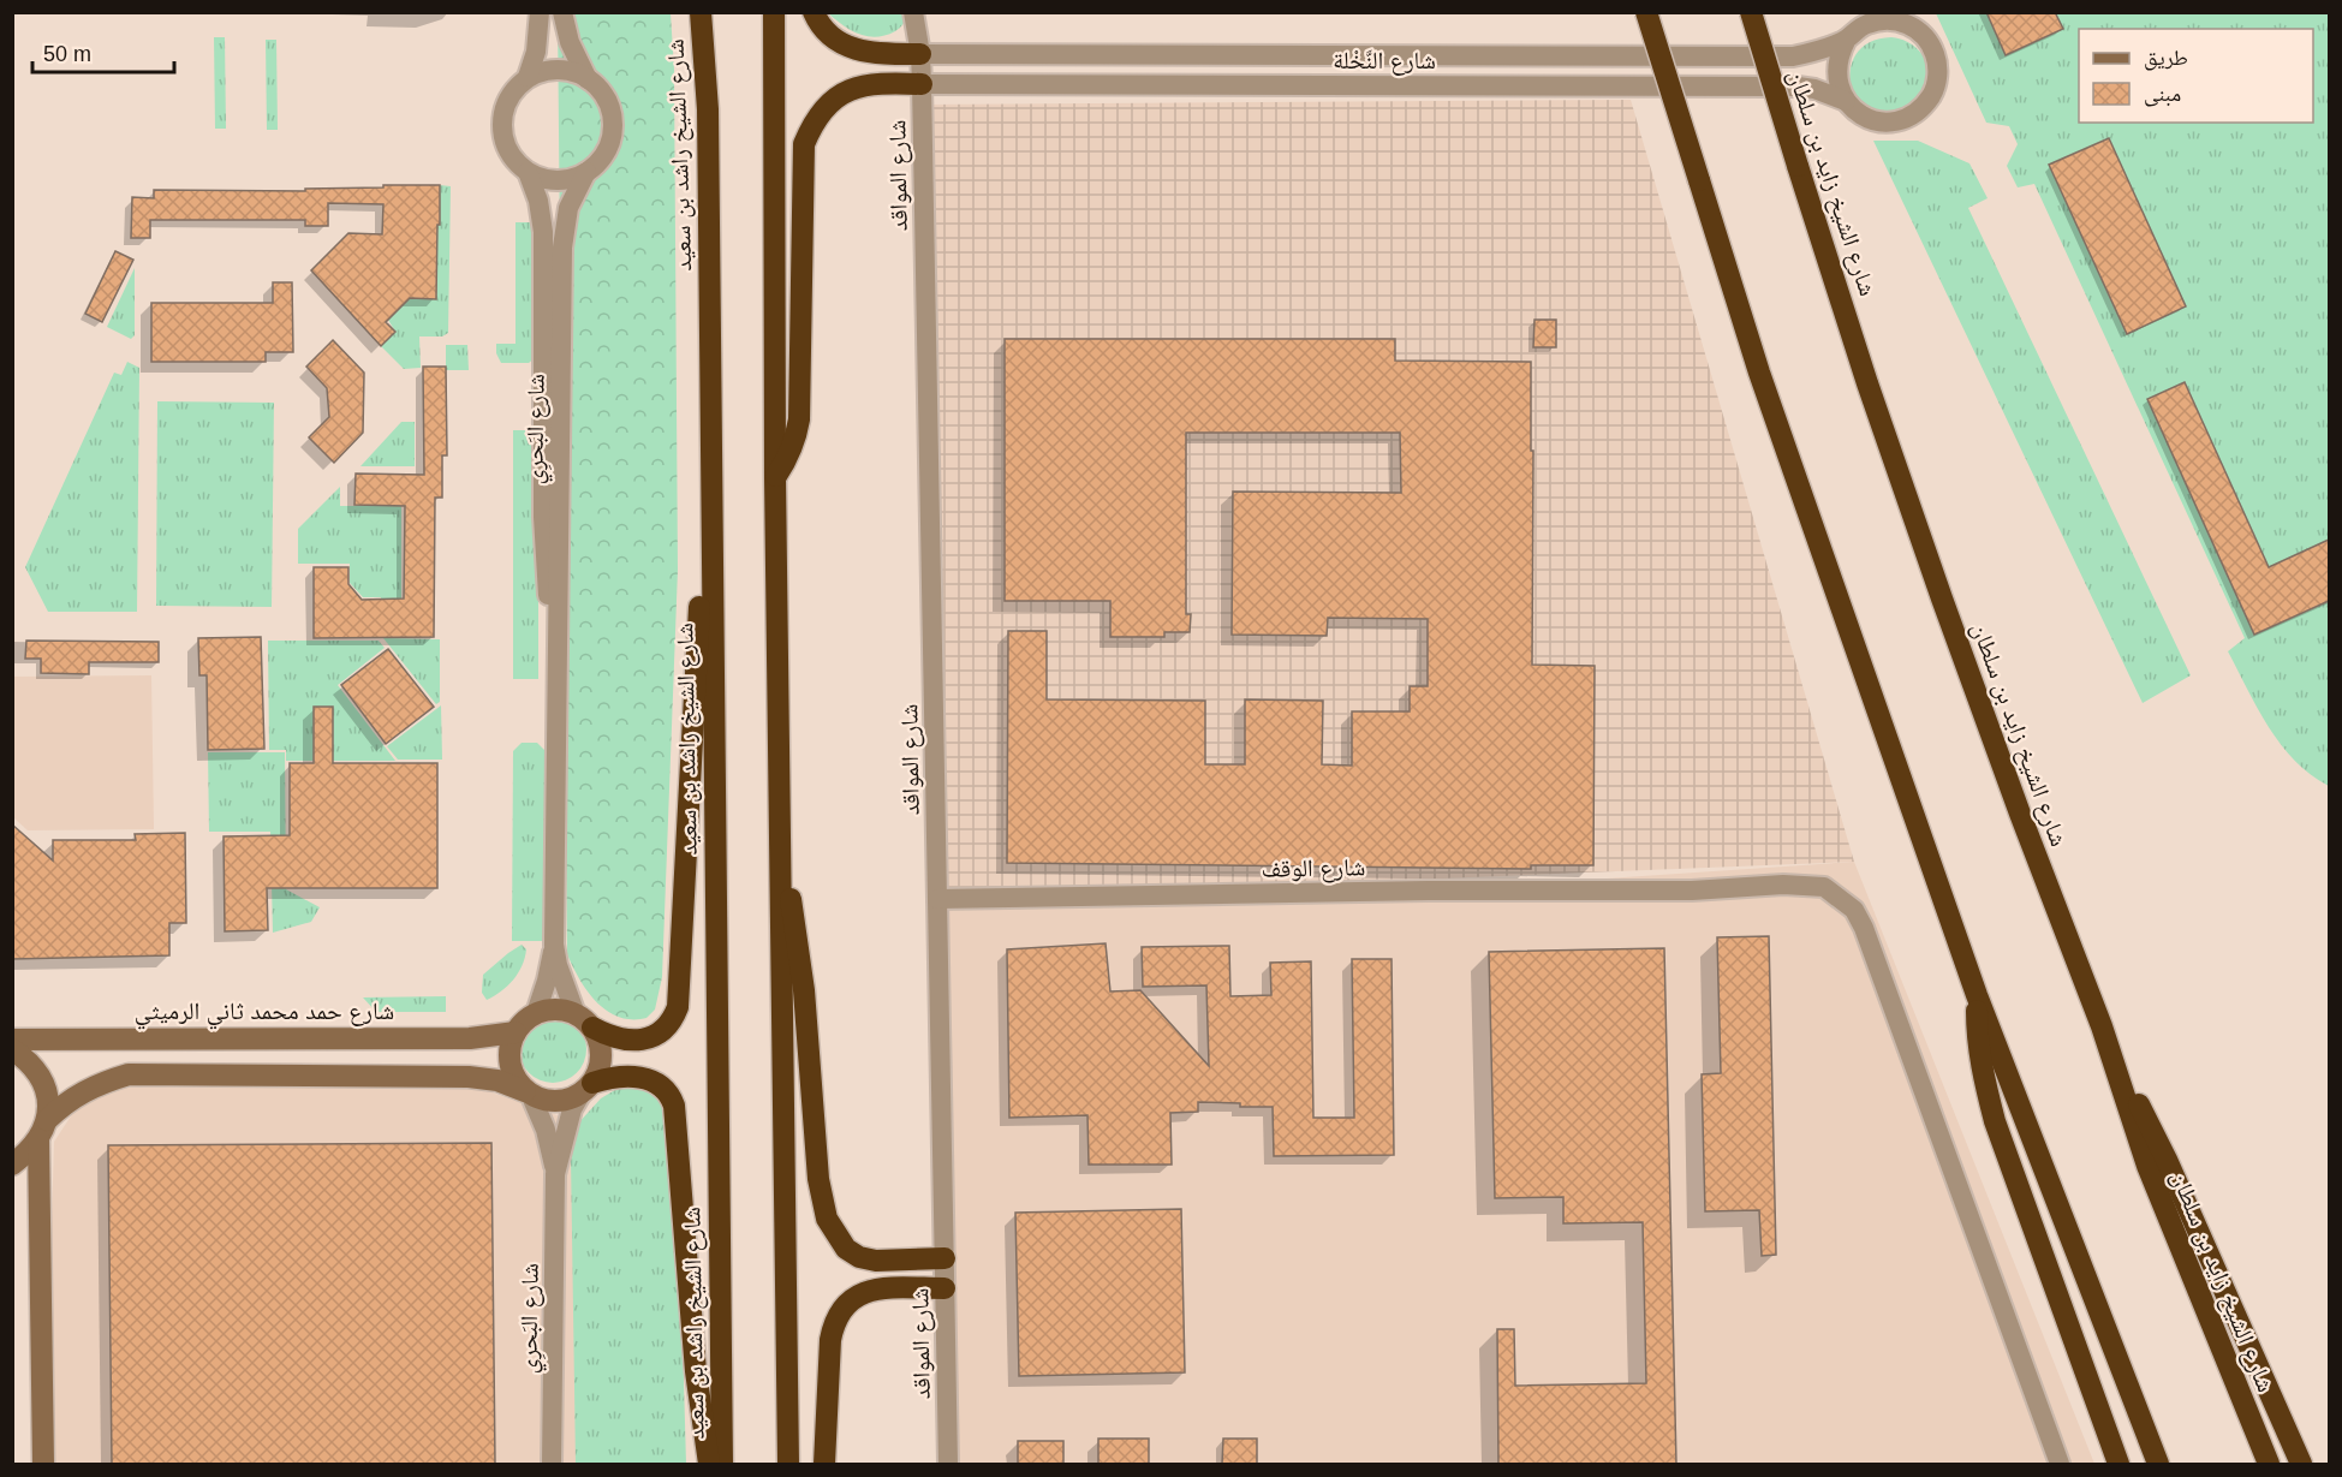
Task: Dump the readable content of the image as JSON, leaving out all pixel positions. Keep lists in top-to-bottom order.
{
  "streets": {
    "highway": ["شارع الشيخ راشد بن سعيد", "شارع الشيخ زايد بن سلطان"],
    "main road": ["شارع حمد محمد ثاني الرميثي"],
    "street": [
      "شارع النَّخْلة",
      "شارع المواقد",
      "شارع البَحرِي",
      "شارع الوقف"
    ]
  },
  "crossings": [
    ["شارع النَّخْلة", "شارع المواقد"],
    ["شارع المواقد", "شارع الوقف"],
    ["شارع البَحرِي", "شارع حمد محمد ثاني الرميثي"]
  ],
  "legend": ["طريق", "مبنى"],
  "scale_bar": "50 m"
}
